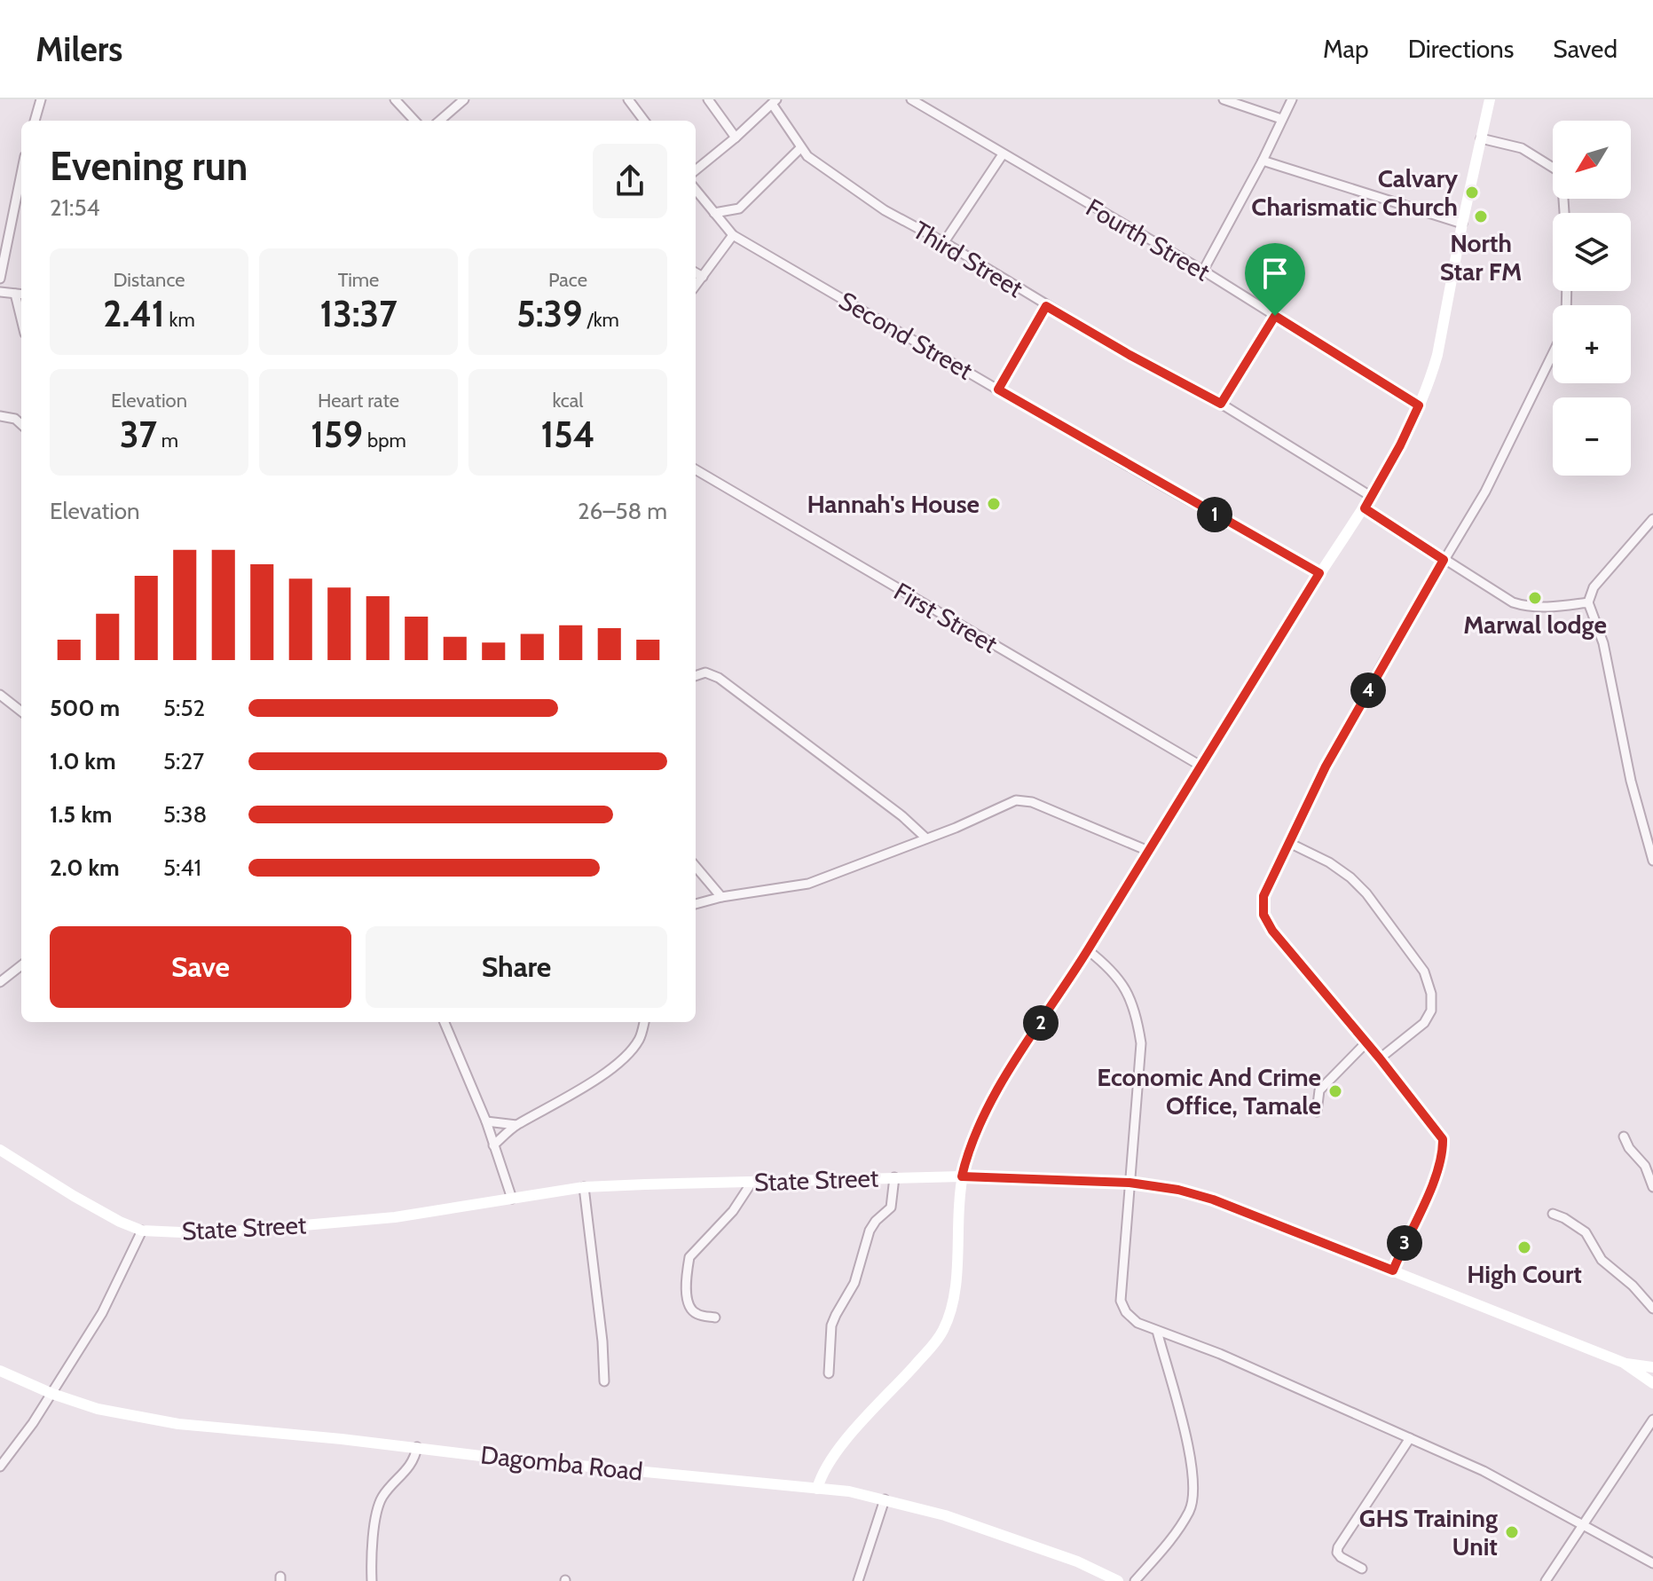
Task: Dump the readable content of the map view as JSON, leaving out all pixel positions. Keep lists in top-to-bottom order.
{
  "streets": {
    "street": [
      "Fourth Street",
      "Third Street",
      "Second Street",
      "First Street",
      "State Street",
      "Dagomba Road"
    ]
  },
  "places": [
    "Calvary Charismatic Church",
    "North Star FM",
    "Hannah's House",
    "Marwal lodge",
    "Economic And Crime Office, Tamale",
    "High Court",
    "GHS Training Unit"
  ],
  "north": "bottom left",
  "page": {
    "header": "Milers",
    "nav": ["Map", "Directions", "Saved"],
    "map_buttons": ["+", "−"],
    "heading": ["Evening run", "21:54"],
    "stats": [
      ["Distance", "2.41 km"],
      ["Time", "13:37"],
      ["Pace", "5:39 /km"],
      ["Elevation", "37 m"],
      ["Heart rate", "159 bpm"],
      ["kcal", "154"]
    ],
    "chart": ["Elevation", "26–58 m"],
    "pins": [
      "1",
      "4",
      "2",
      "3"
    ],
    "list": [
      {
        "name": "500 m",
        "note": "5:52"
      },
      {
        "name": "1.0 km",
        "note": "5:27"
      },
      {
        "name": "1.5 km",
        "note": "5:38"
      },
      {
        "name": "2.0 km",
        "note": "5:41"
      }
    ],
    "buttons": ["Save", "Share"]
  }
}
